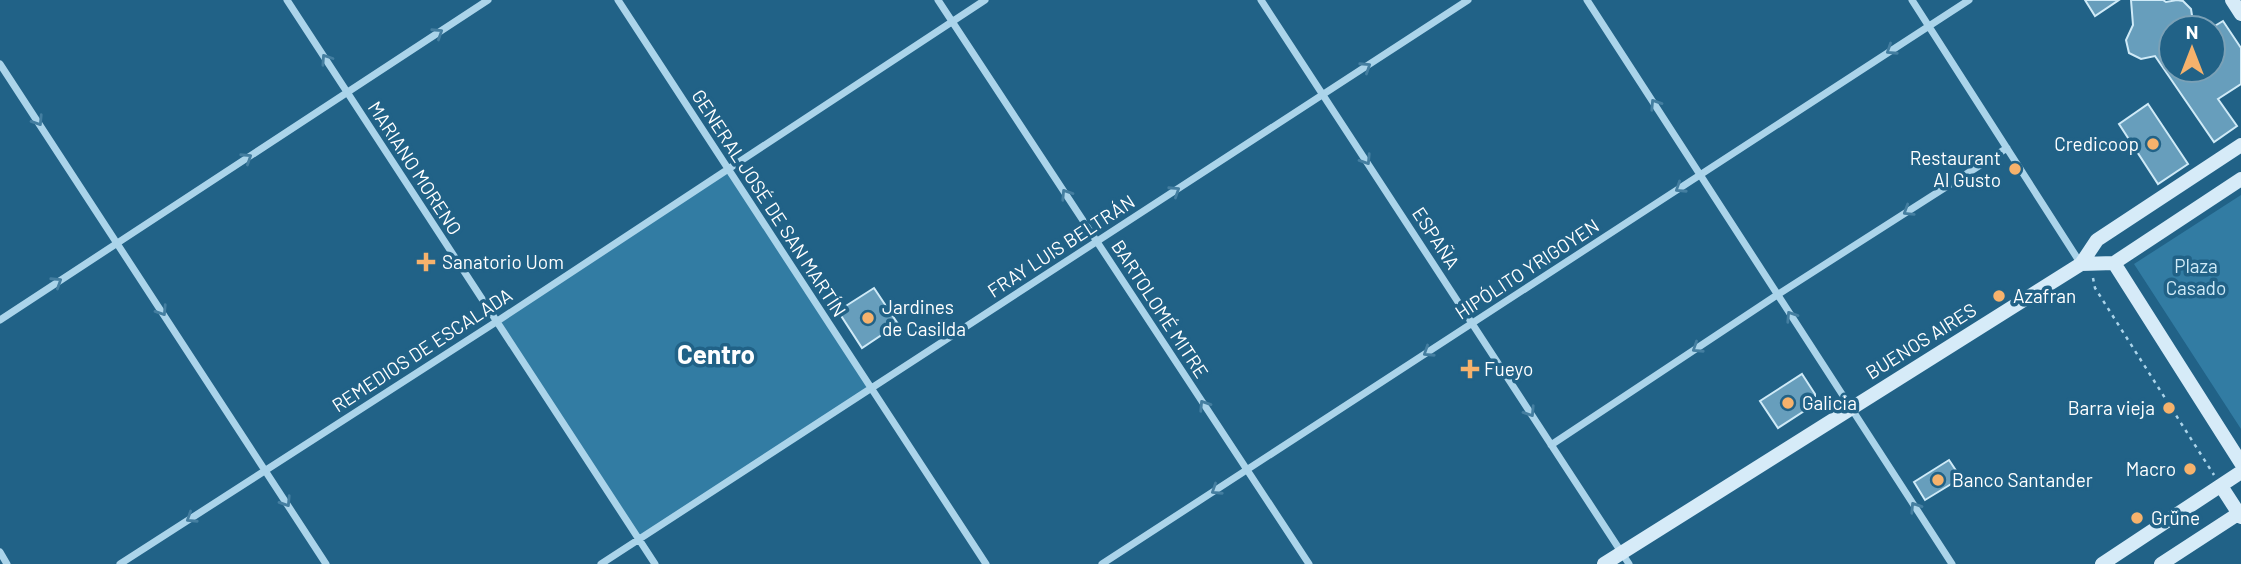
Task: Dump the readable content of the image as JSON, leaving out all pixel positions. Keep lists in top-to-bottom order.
{
  "streets": {
    "street": [
      "MARIANO MORENO",
      "GENERAL JOSÉ DE SAN MARTÍN",
      "ESPAÑA",
      "FRAY LUIS BELTRÁN",
      "HIPÓLITO YRIGOYEN",
      "BARTOLOMÉ MITRE",
      "BUENOS AIRES",
      "REMEDIOS DE ESCALADA"
    ]
  },
  "crossings": [
    ["MARIANO MORENO", "FRAY LUIS BELTRÁN"],
    ["MARIANO MORENO", "REMEDIOS DE ESCALADA"],
    ["GENERAL JOSÉ DE SAN MARTÍN", "FRAY LUIS BELTRÁN"],
    ["GENERAL JOSÉ DE SAN MARTÍN", "REMEDIOS DE ESCALADA"],
    ["ESPAÑA", "FRAY LUIS BELTRÁN"],
    ["ESPAÑA", "HIPÓLITO YRIGOYEN"],
    ["ESPAÑA", "BUENOS AIRES"],
    ["FRAY LUIS BELTRÁN", "BARTOLOMÉ MITRE"],
    ["HIPÓLITO YRIGOYEN", "BARTOLOMÉ MITRE"],
    ["BARTOLOMÉ MITRE", "REMEDIOS DE ESCALADA"]
  ],
  "one_way": [
    "ESPAÑA",
    "FRAY LUIS BELTRÁN",
    "HIPÓLITO YRIGOYEN",
    "BARTOLOMÉ MITRE"
  ],
  "districts": ["Centro"],
  "parks": ["Plaza Casado"],
  "places": {
    "other": [
      "Credicoop",
      "Restaurant Al Gusto",
      "Azafran",
      "Jardines de Casilda",
      "Galicia",
      "Barra vieja",
      "Macro",
      "Banco Santander",
      "Grüne"
    ],
    "health": ["Sanatorio Uom", "Fueyo"]
  },
  "north": "top"
}
